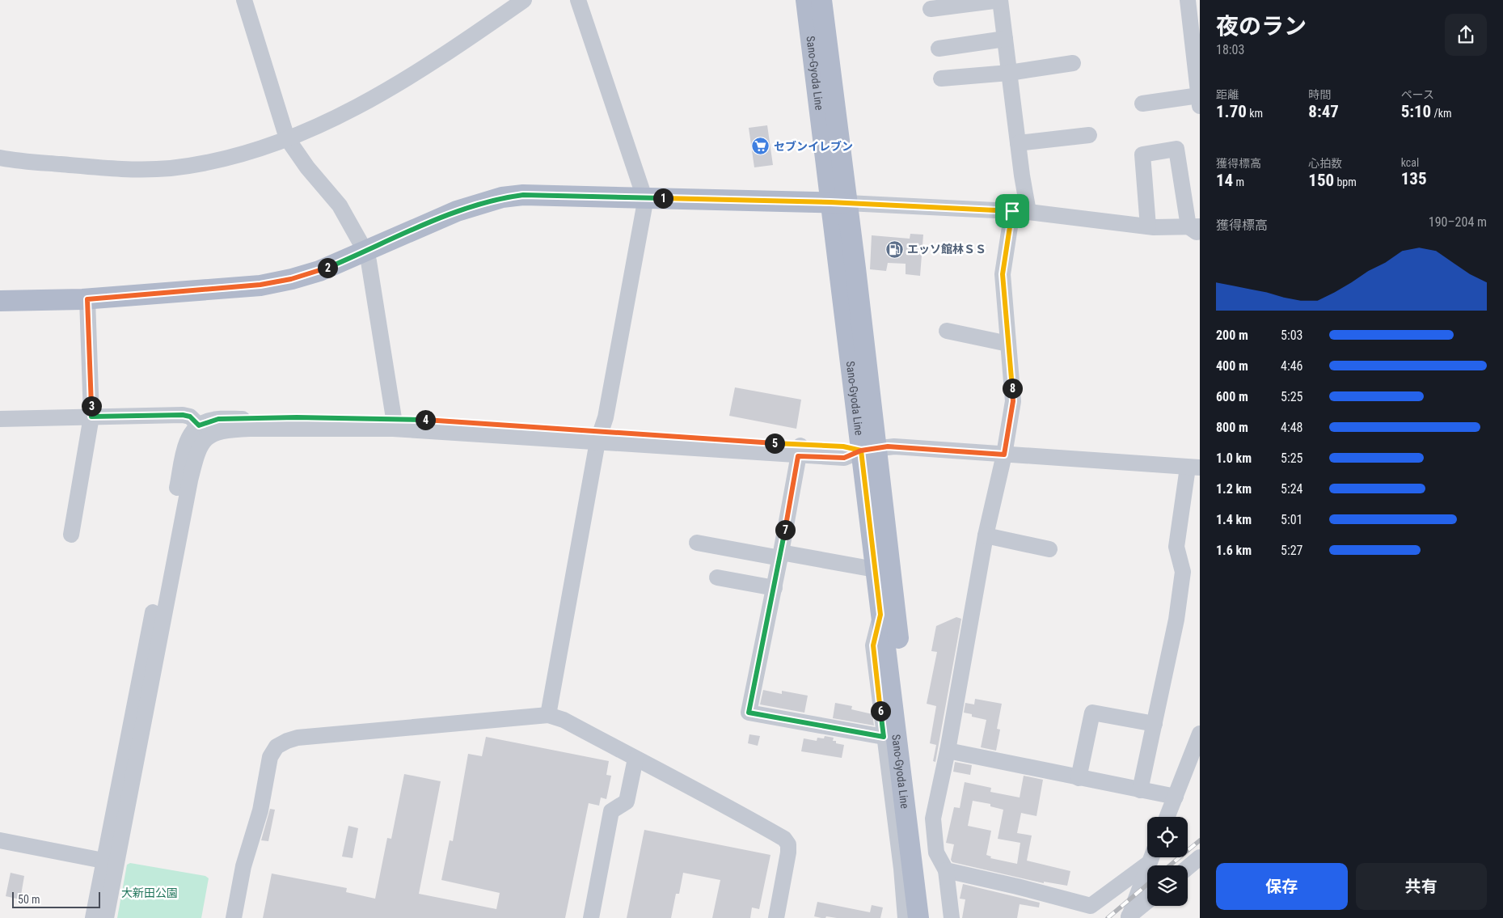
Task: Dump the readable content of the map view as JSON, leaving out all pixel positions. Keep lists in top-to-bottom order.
{
  "streets": {
    "main road": ["Sano-Gyoda Line"]
  },
  "parks": ["大新田公園"],
  "places": {
    "supermarket": ["セブンイレブン"],
    "fuel station": ["エッソ館林ＳＳ"]
  },
  "scale_bar": "50 m",
  "page": {
    "heading": ["夜のラン", "18:03"],
    "stats": [
      ["距離", "1.70 km"],
      ["時間", "8:47"],
      ["ペース", "5:10 /km"],
      ["獲得標高", "14 m"],
      ["心拍数", "150 bpm"],
      ["kcal", "135"]
    ],
    "pins": [
      "1",
      "2",
      "8",
      "3",
      "4",
      "5",
      "7",
      "6"
    ],
    "chart": ["獲得標高", "190–204 m"],
    "list": [
      {
        "name": "200 m",
        "note": "5:03"
      },
      {
        "name": "400 m",
        "note": "4:46"
      },
      {
        "name": "600 m",
        "note": "5:25"
      },
      {
        "name": "800 m",
        "note": "4:48"
      },
      {
        "name": "1.0 km",
        "note": "5:25"
      },
      {
        "name": "1.2 km",
        "note": "5:24"
      },
      {
        "name": "1.4 km",
        "note": "5:01"
      },
      {
        "name": "1.6 km",
        "note": "5:27"
      }
    ],
    "buttons": ["保存", "共有"],
    "scale": "50 m"
  }
}
